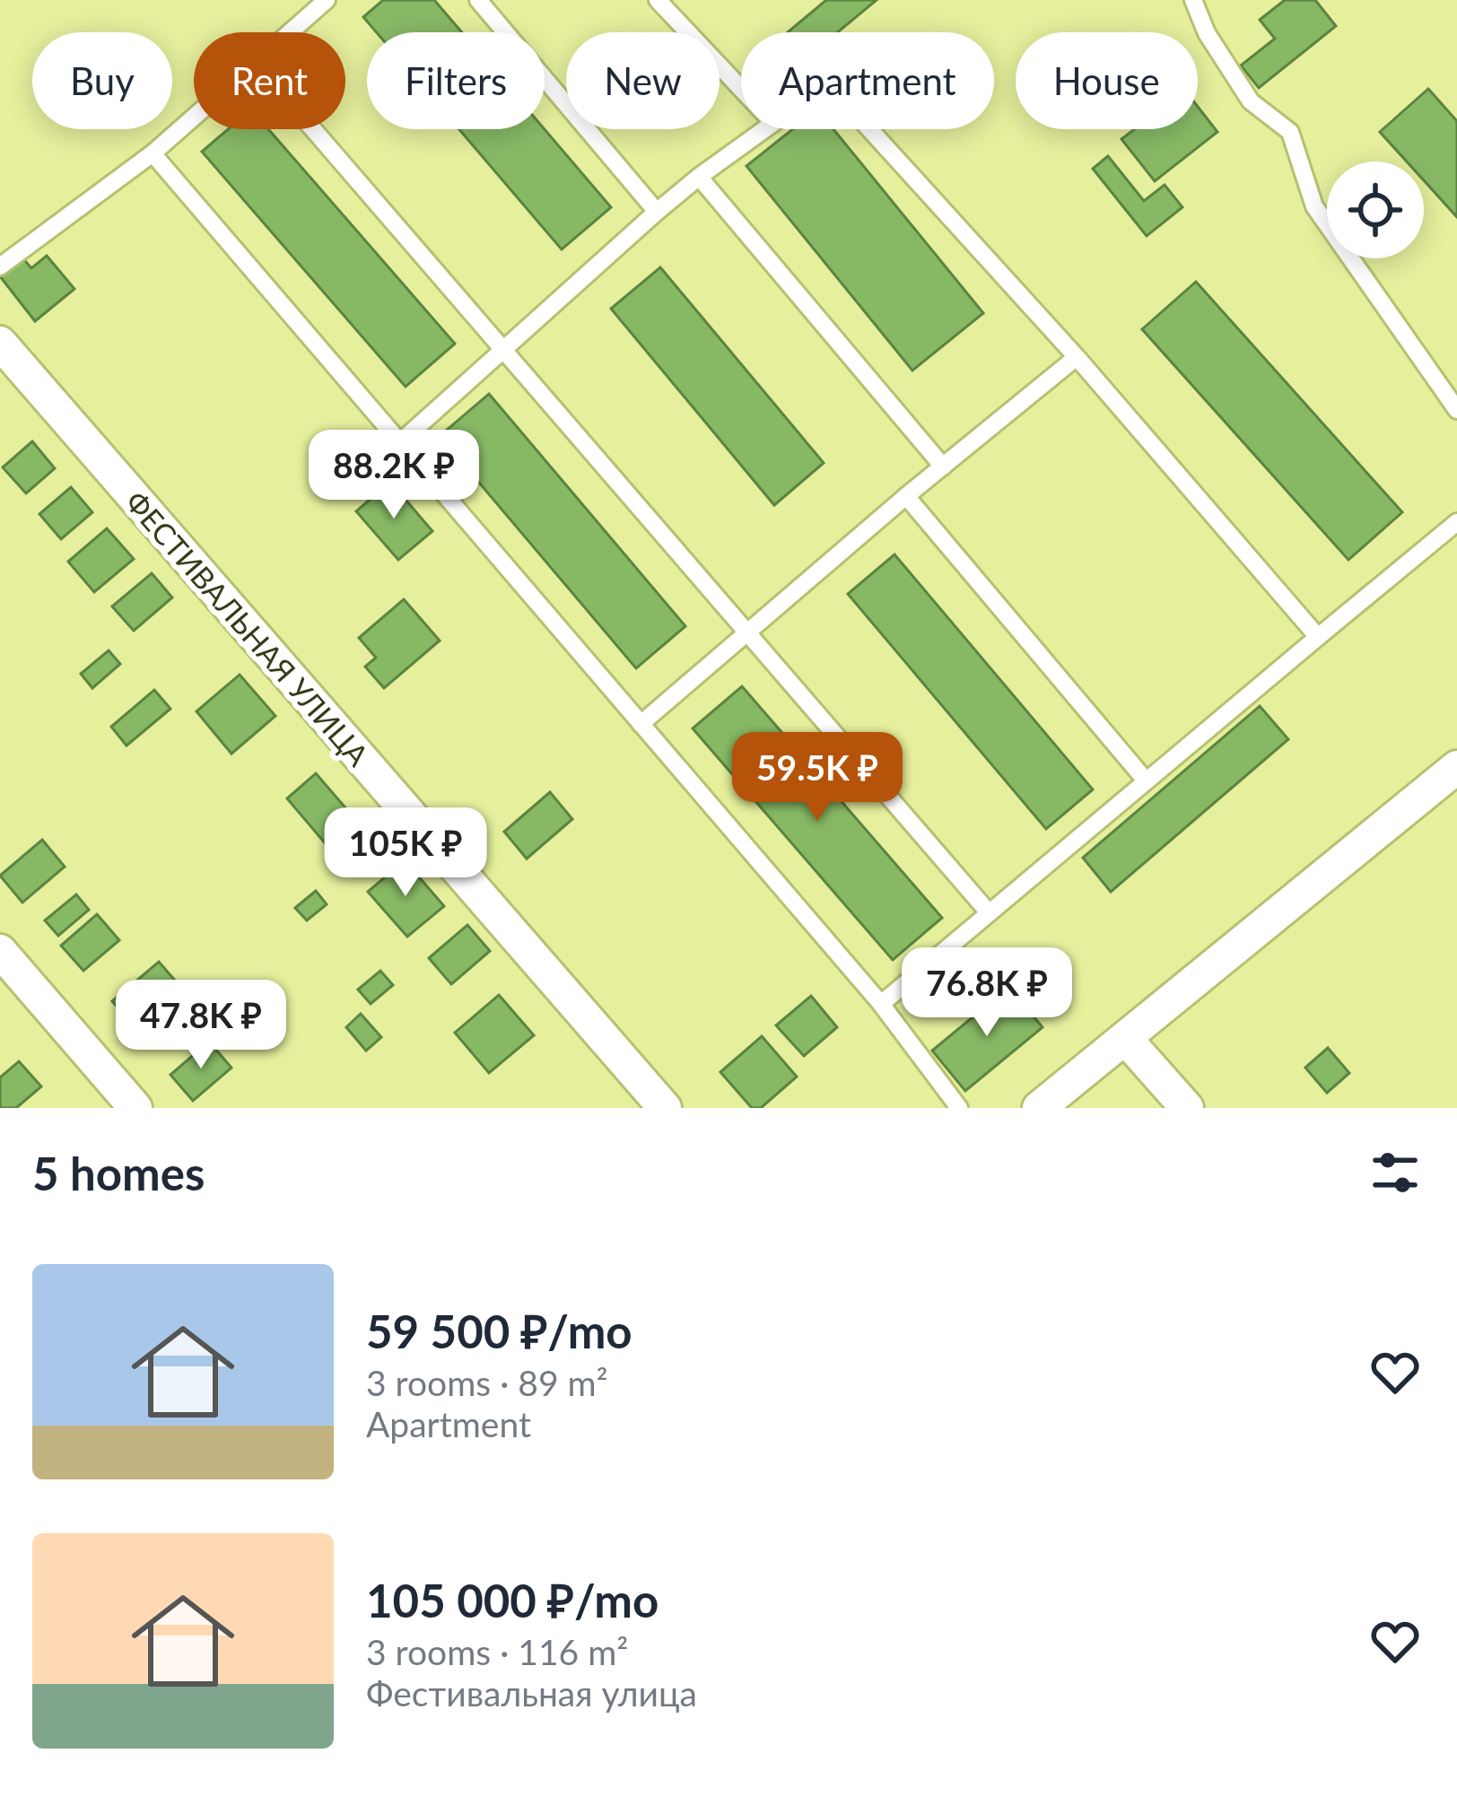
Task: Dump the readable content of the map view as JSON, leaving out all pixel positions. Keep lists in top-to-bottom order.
{
  "streets": {
    "street": ["ФЕСТИВАЛЬНАЯ УЛИЦА"]
  },
  "page": {
    "chip": [
      "Buy",
      "Rent",
      "Filters",
      "New",
      "Apartment",
      "House"
    ],
    "price": [
      "88.2K ₽",
      "59.5K ₽",
      "105K ₽",
      "76.8K ₽",
      "47.8K ₽"
    ],
    "heading": "5 homes",
    "list": [
      {
        "name": "59 500 ₽/mo",
        "note": "3 rooms · 89 m² · Apartment"
      },
      {
        "name": "105 000 ₽/mo",
        "note": "3 rooms · 116 m² · Фестивальная улица"
      }
    ]
  }
}
